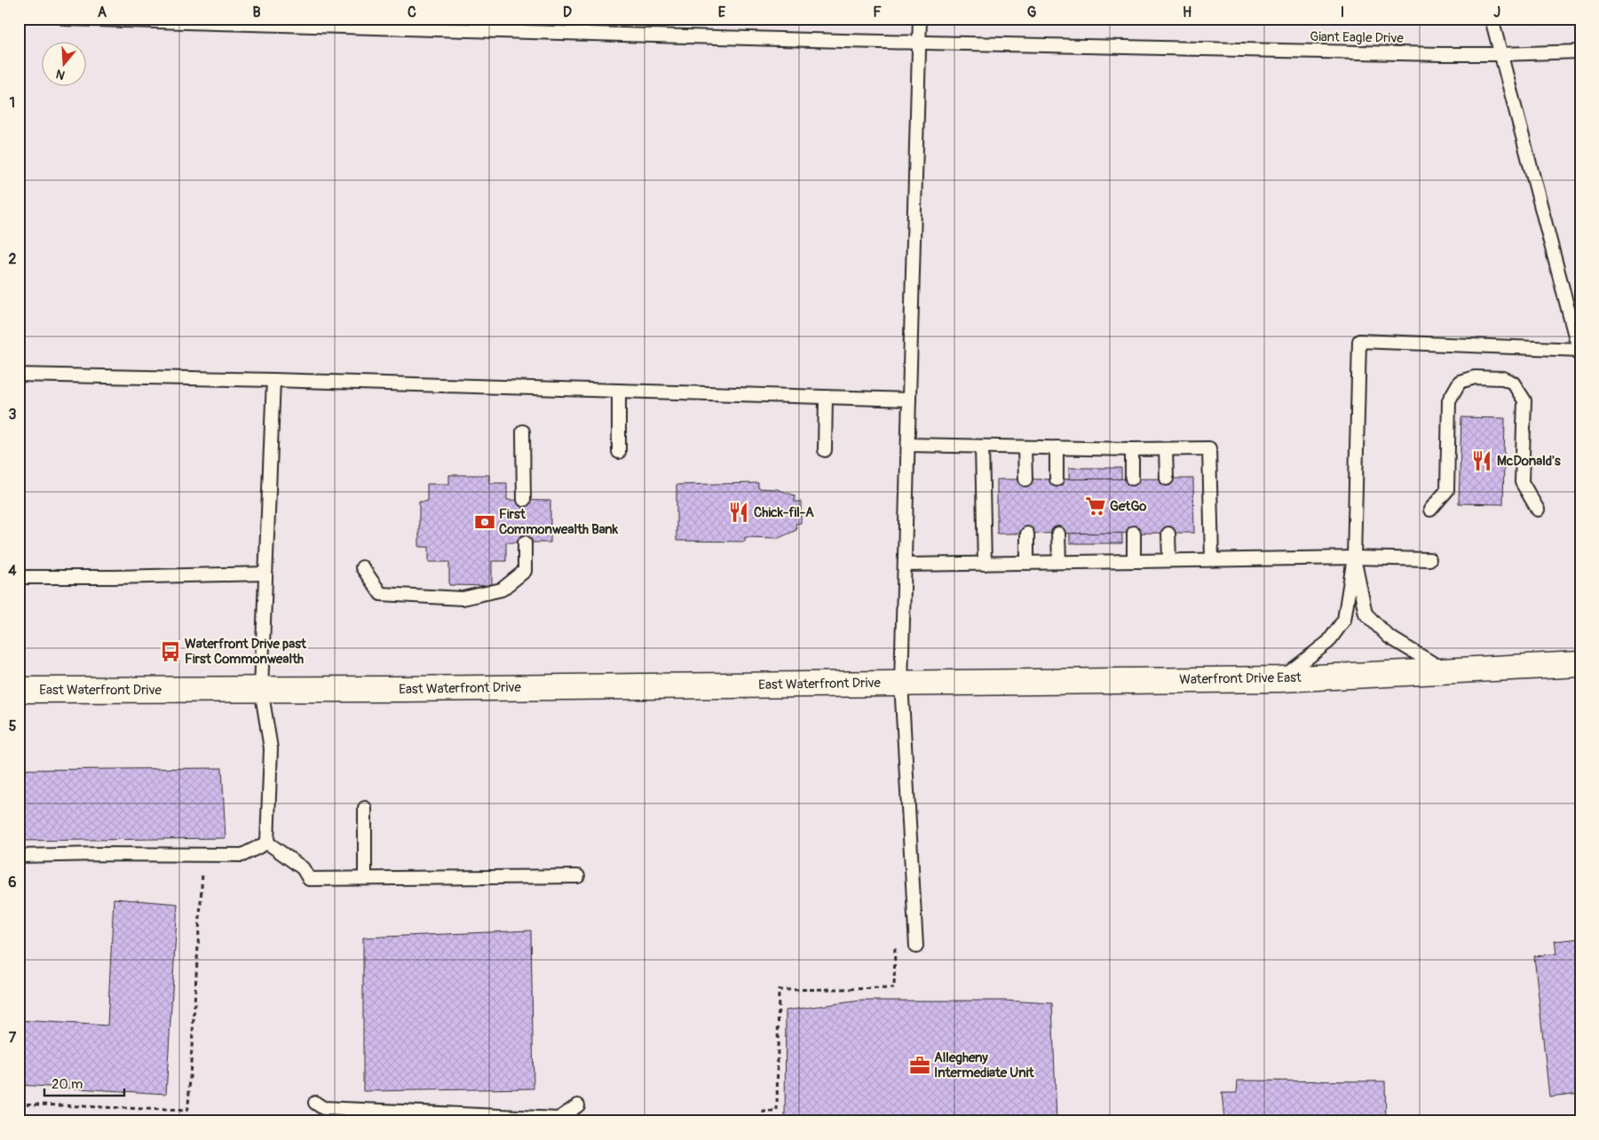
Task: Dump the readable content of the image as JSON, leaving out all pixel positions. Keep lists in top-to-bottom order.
{
  "streets": {
    "street": ["Waterfront Drive East", "East Waterfront Drive"],
    "lane": ["Giant Eagle Drive"]
  },
  "crossings": [
    ["Waterfront Drive East", "East Waterfront Drive"]
  ],
  "places": {
    "restaurant": ["McDonald's", "Chick-fil-A"],
    "supermarket": ["GetGo"],
    "bank": ["First Commonwealth Bank"],
    "bus stop": ["Waterfront Drive past First Commonwealth"],
    "office": ["Allegheny Intermediate Unit"]
  },
  "scale_bar": "20 m",
  "north": "bottom",
  "grid": {
    "columns": [
      "A",
      "B",
      "C",
      "D",
      "E",
      "F",
      "G",
      "H",
      "I",
      "J"
    ],
    "rows": [
      "1",
      "2",
      "3",
      "4",
      "5",
      "6",
      "7"
    ]
  }
}
